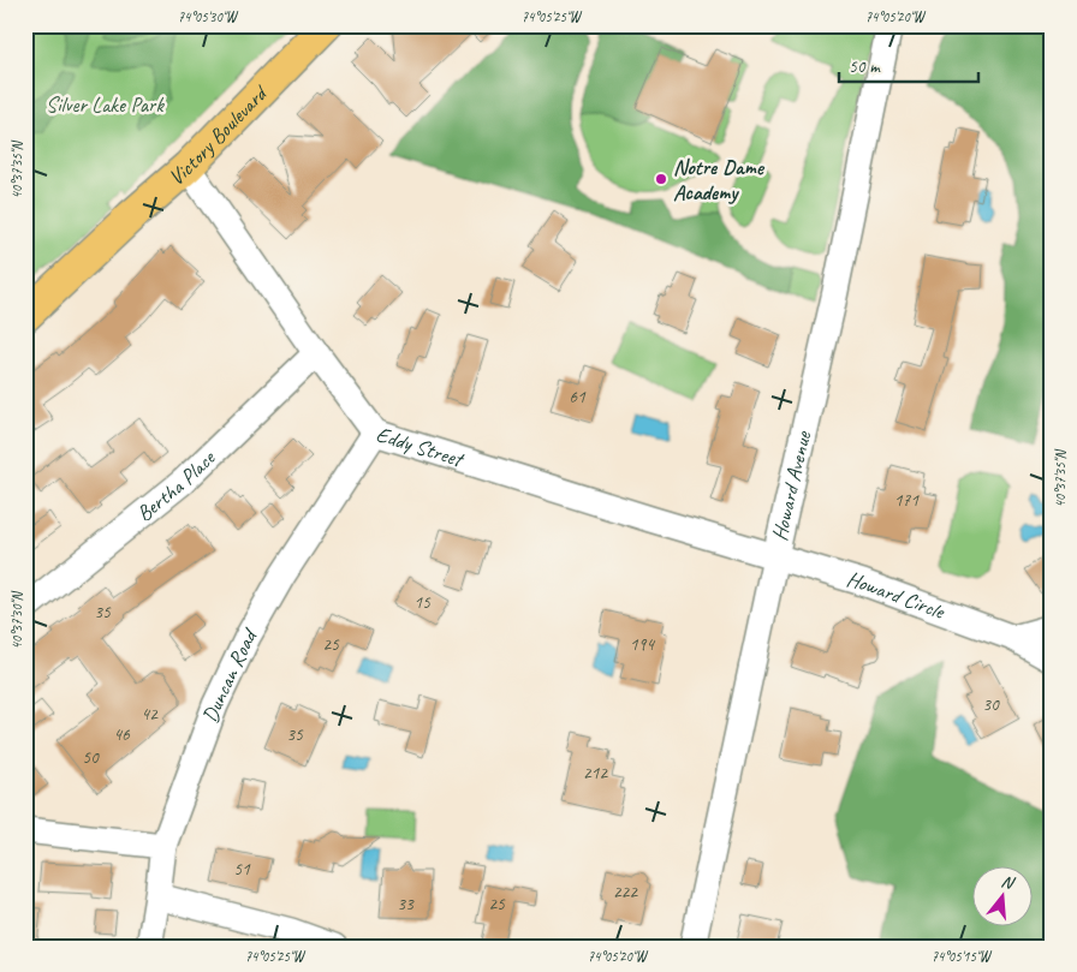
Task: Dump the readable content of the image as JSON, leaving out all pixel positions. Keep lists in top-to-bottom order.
{
  "streets": {
    "main road": ["Victory Boulevard"],
    "street": [
      "Eddy Street",
      "Bertha Place",
      "Howard Avenue",
      "Howard Circle",
      "Duncan Road"
    ]
  },
  "crossings": [
    ["Victory Boulevard", "Eddy Street"],
    ["Eddy Street", "Bertha Place"],
    ["Eddy Street", "Howard Avenue"],
    ["Eddy Street", "Howard Circle"],
    ["Eddy Street", "Duncan Road"],
    ["Howard Avenue", "Howard Circle"]
  ],
  "parks": ["Silver Lake Park"],
  "places": ["Notre Dame Academy"],
  "house_numbers": [
    "61",
    "171",
    "15",
    "35",
    "25",
    "194",
    "30",
    "42",
    "46",
    "35",
    "50",
    "212",
    "51",
    "222",
    "33",
    "25"
  ],
  "scale_bar": "50 m",
  "north": "top",
  "coordinates": [
    "74°05'30\"W",
    "74°05'25\"W",
    "74°05'20\"W",
    "40°37'35\"N",
    "40°37'30\"N",
    "74°05'15\"W"
  ]
}
